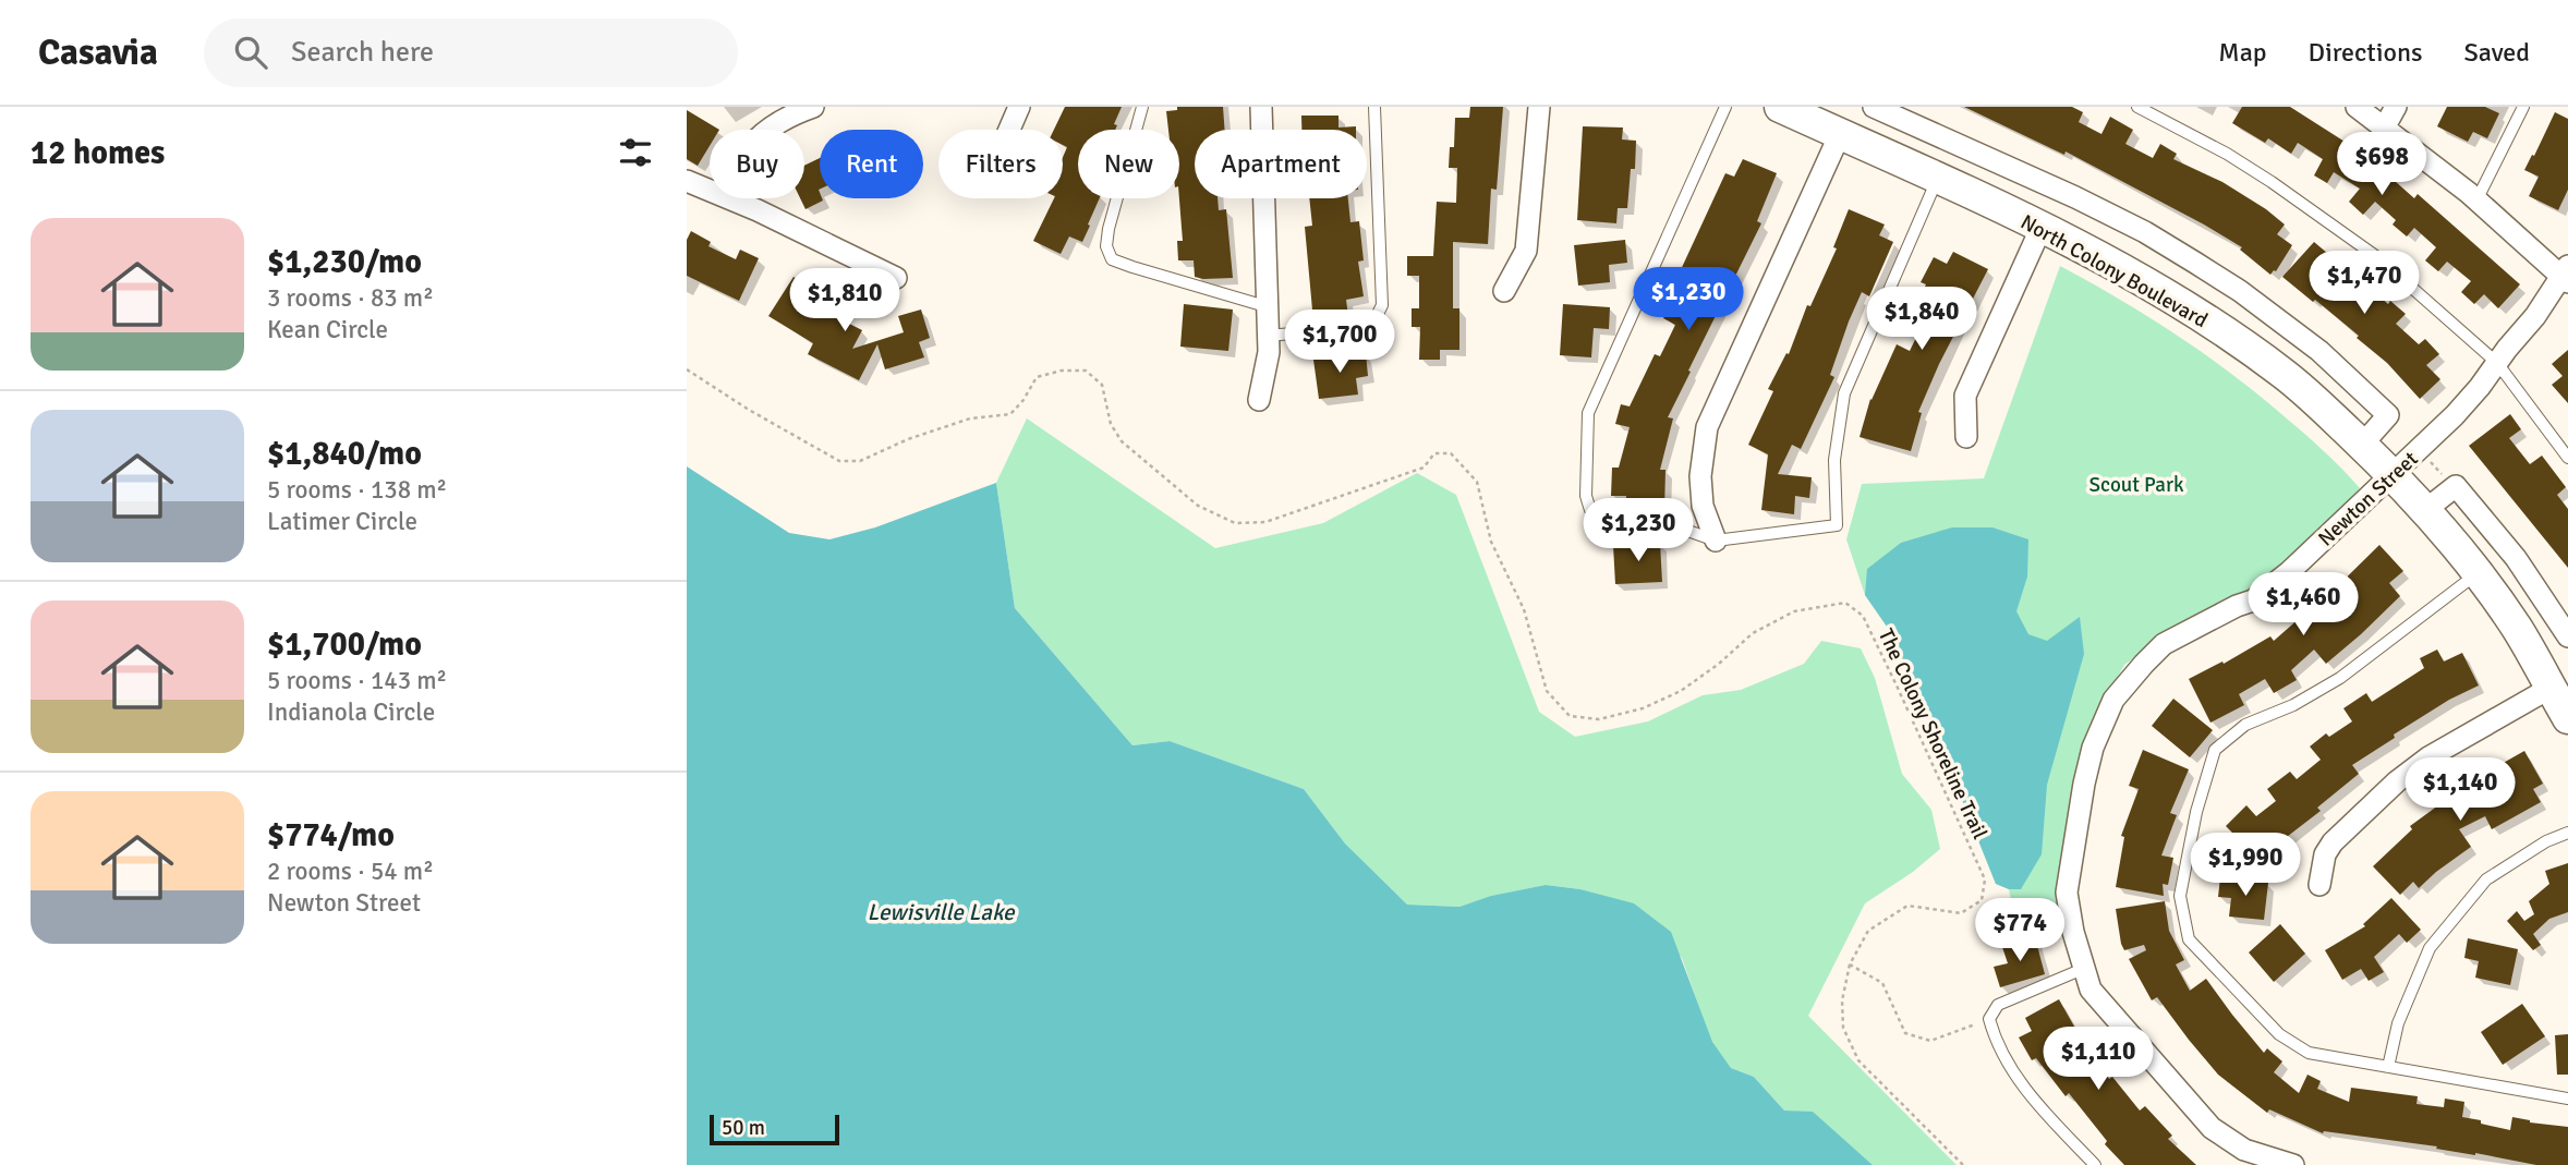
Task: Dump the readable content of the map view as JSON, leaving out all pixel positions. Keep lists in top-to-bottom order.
{
  "streets": {
    "main road": ["North Colony Boulevard"],
    "street": ["Newton Street"],
    "path": ["The Colony Shoreline Trail"]
  },
  "crossings": [
    ["North Colony Boulevard", "Newton Street"]
  ],
  "water": ["Lewisville Lake"],
  "parks": ["Scout Park"],
  "scale_bar": "50 m",
  "page": {
    "header": "Casavia",
    "search": "Search here",
    "nav": ["Map", "Directions", "Saved"],
    "heading": "12 homes",
    "chip": [
      "Buy",
      "Rent",
      "Filters",
      "New",
      "Apartment"
    ],
    "price": [
      "$698",
      "$1,470",
      "$1,230",
      "$1,810",
      "$1,840",
      "$1,700",
      "$1,230",
      "$1,460",
      "$1,140",
      "$1,990",
      "$774",
      "$1,110"
    ],
    "list": [
      {
        "name": "$1,230/mo",
        "note": "3 rooms · 83 m² · Kean Circle"
      },
      {
        "name": "$1,840/mo",
        "note": "5 rooms · 138 m² · Latimer Circle"
      },
      {
        "name": "$1,700/mo",
        "note": "5 rooms · 143 m² · Indianola Circle"
      },
      {
        "name": "$774/mo",
        "note": "2 rooms · 54 m² · Newton Street"
      }
    ],
    "scale": "50 m"
  }
}
